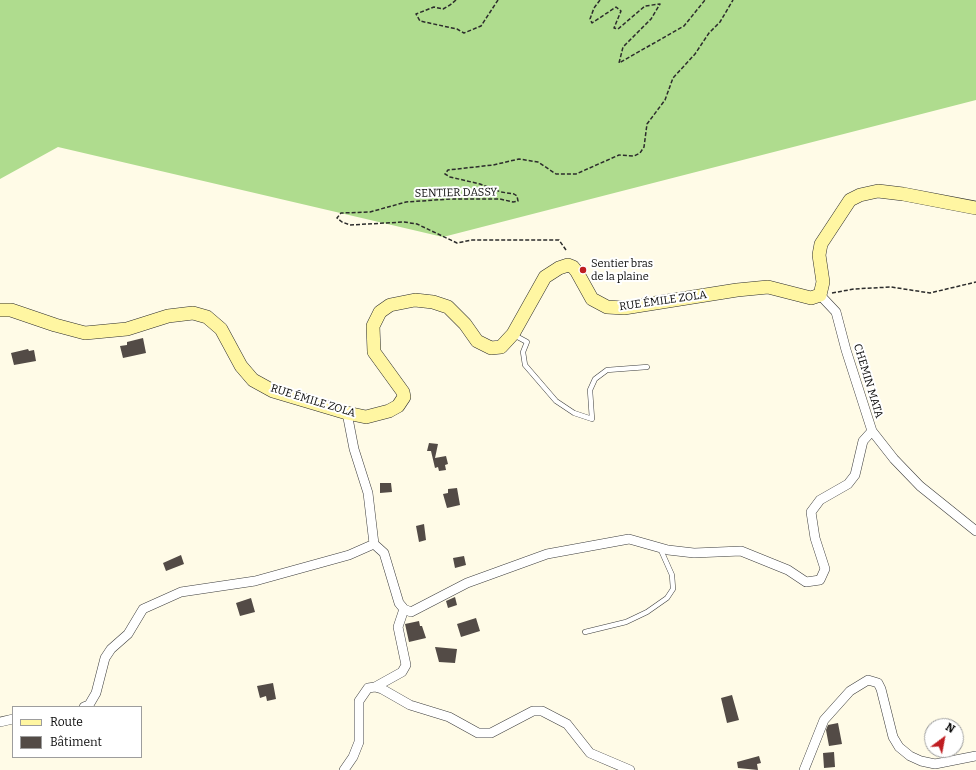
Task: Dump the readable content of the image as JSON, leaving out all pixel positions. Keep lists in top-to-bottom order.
{
  "streets": {
    "main road": ["RUE ÉMILE ZOLA"],
    "street": ["CHEMIN MATA"],
    "path": ["SENTIER DASSY"]
  },
  "crossings": [
    ["RUE ÉMILE ZOLA", "CHEMIN MATA"]
  ],
  "places": ["Sentier bras de la plaine"],
  "legend": ["Route", "Bâtiment"],
  "north": "top right"
}
